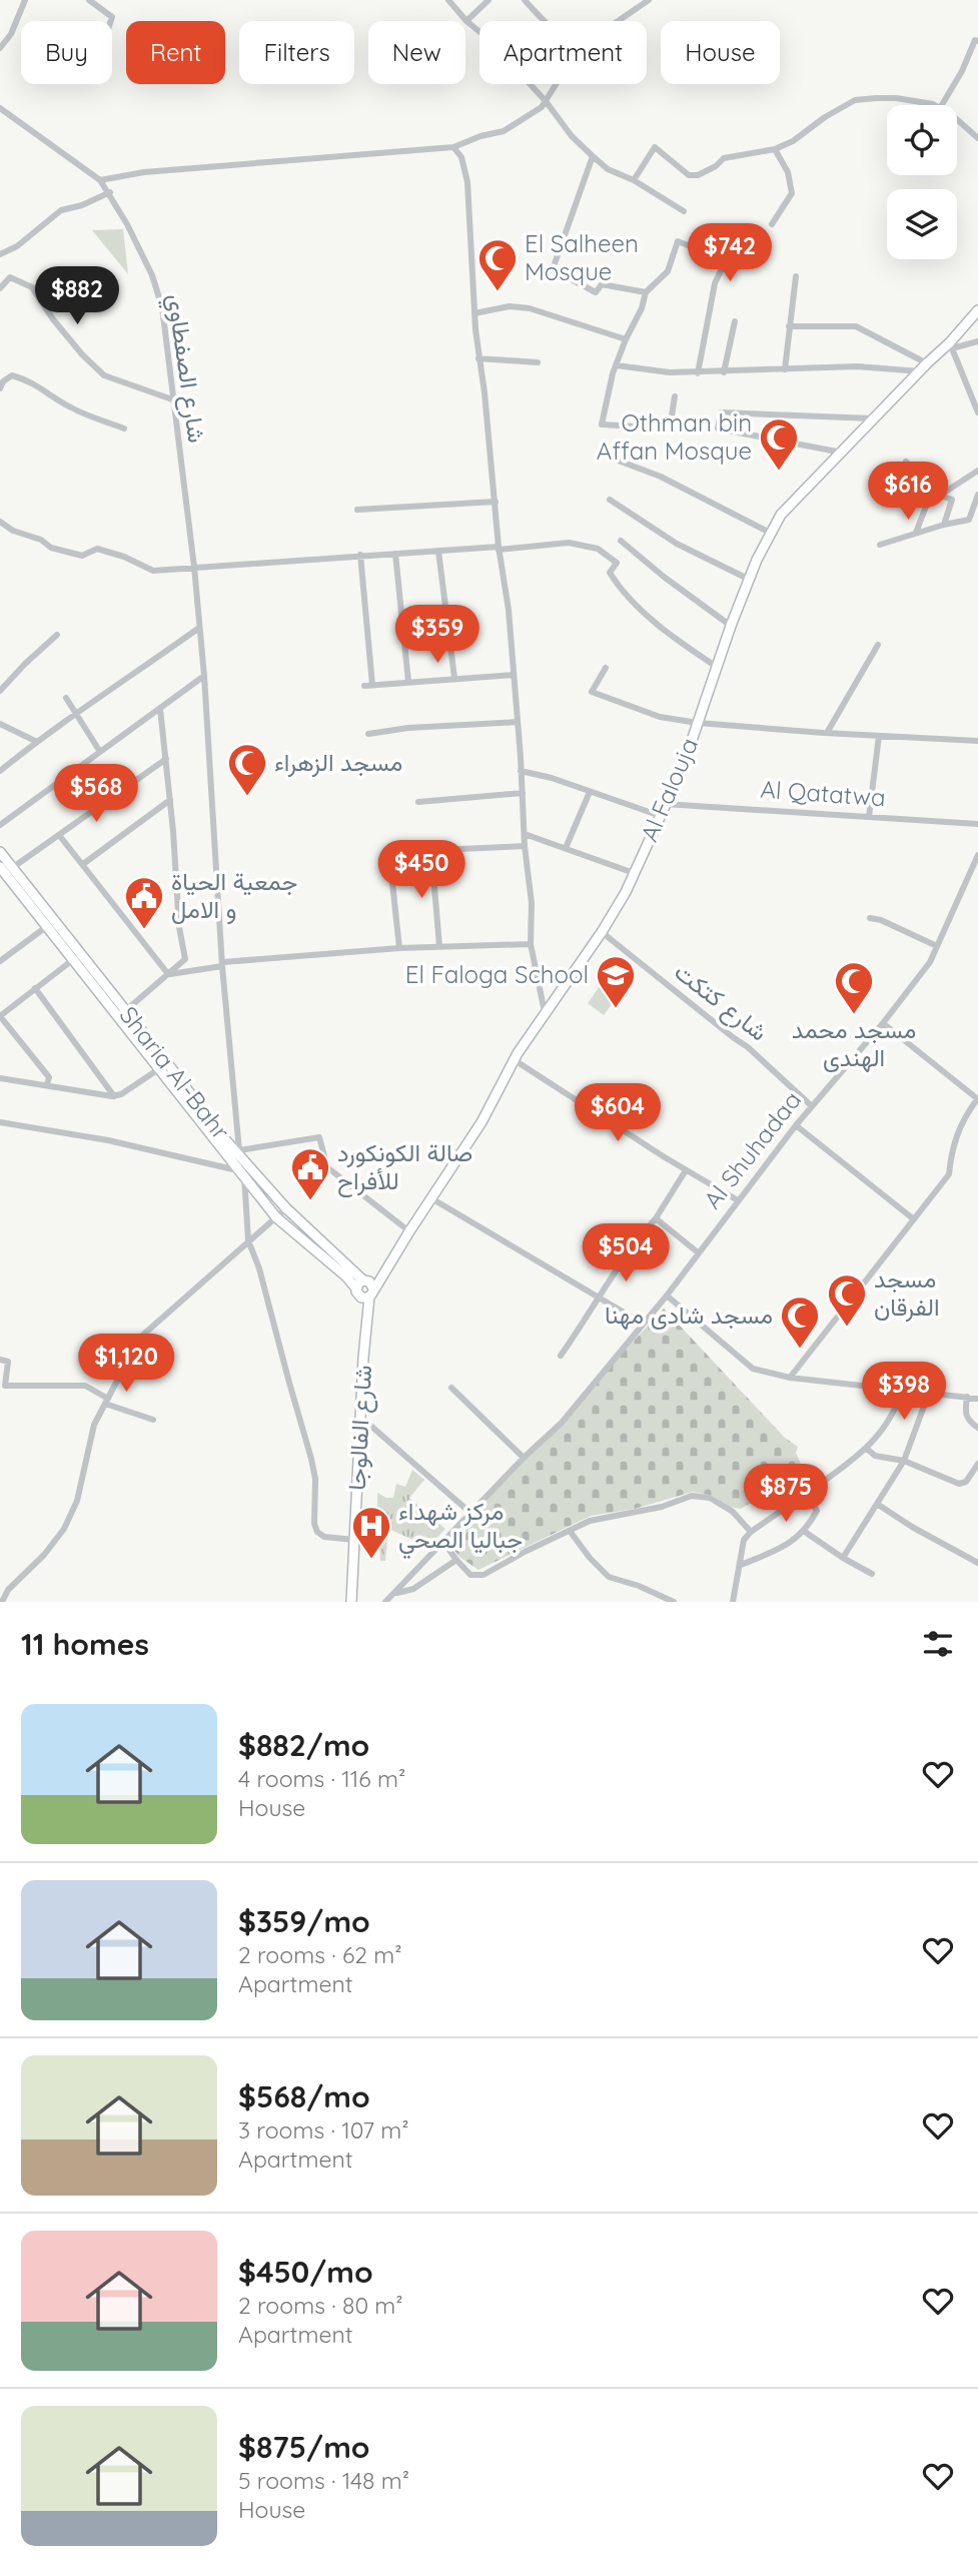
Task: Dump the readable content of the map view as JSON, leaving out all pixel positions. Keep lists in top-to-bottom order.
{
  "streets": {
    "main road": ["Al Falouja", "Sharia Al-Bahr", "شارع الفالوجا"],
    "street": [
      "شارع الصفطاوي",
      "Al Qatatwa",
      "شارع كتكت",
      "Al Shuhadaa"
    ]
  },
  "crossings": [
    ["شارع الصفطاوي", "Sharia Al-Bahr"],
    ["Al Falouja", "Al Qatatwa"],
    ["Al Falouja", "شارع كتكت"],
    ["Al Falouja", "Sharia Al-Bahr"],
    ["Al Falouja", "شارع الفالوجا"],
    ["شارع كتكت", "Al Shuhadaa"],
    ["Sharia Al-Bahr", "شارع الفالوجا"]
  ],
  "places": {
    "mosque": [
      "El Salheen Mosque",
      "Othman bin Affan Mosque",
      "مسجد الزهراء",
      "مسجد محمد الهندى",
      "مسجد الفرقان",
      "مسجد شادى مهنا"
    ],
    "public building": ["جمعية الحياة و الامل", "صالة الكونكورد للأفراح"],
    "school or university": ["El Faloga School"],
    "hospital": ["مركز شهداء جباليا الصحي"]
  },
  "page": {
    "chip": [
      "Buy",
      "Rent",
      "Filters",
      "New",
      "Apartment",
      "House"
    ],
    "price": [
      "$742",
      "$882",
      "$616",
      "$359",
      "$568",
      "$450",
      "$604",
      "$504",
      "$1,120",
      "$398",
      "$875"
    ],
    "heading": "11 homes",
    "list": [
      {
        "name": "$882/mo",
        "note": "4 rooms · 116 m² · House"
      },
      {
        "name": "$359/mo",
        "note": "2 rooms · 62 m² · Apartment"
      },
      {
        "name": "$568/mo",
        "note": "3 rooms · 107 m² · Apartment"
      },
      {
        "name": "$450/mo",
        "note": "2 rooms · 80 m² · Apartment"
      },
      {
        "name": "$875/mo",
        "note": "5 rooms · 148 m² · House"
      }
    ]
  }
}
